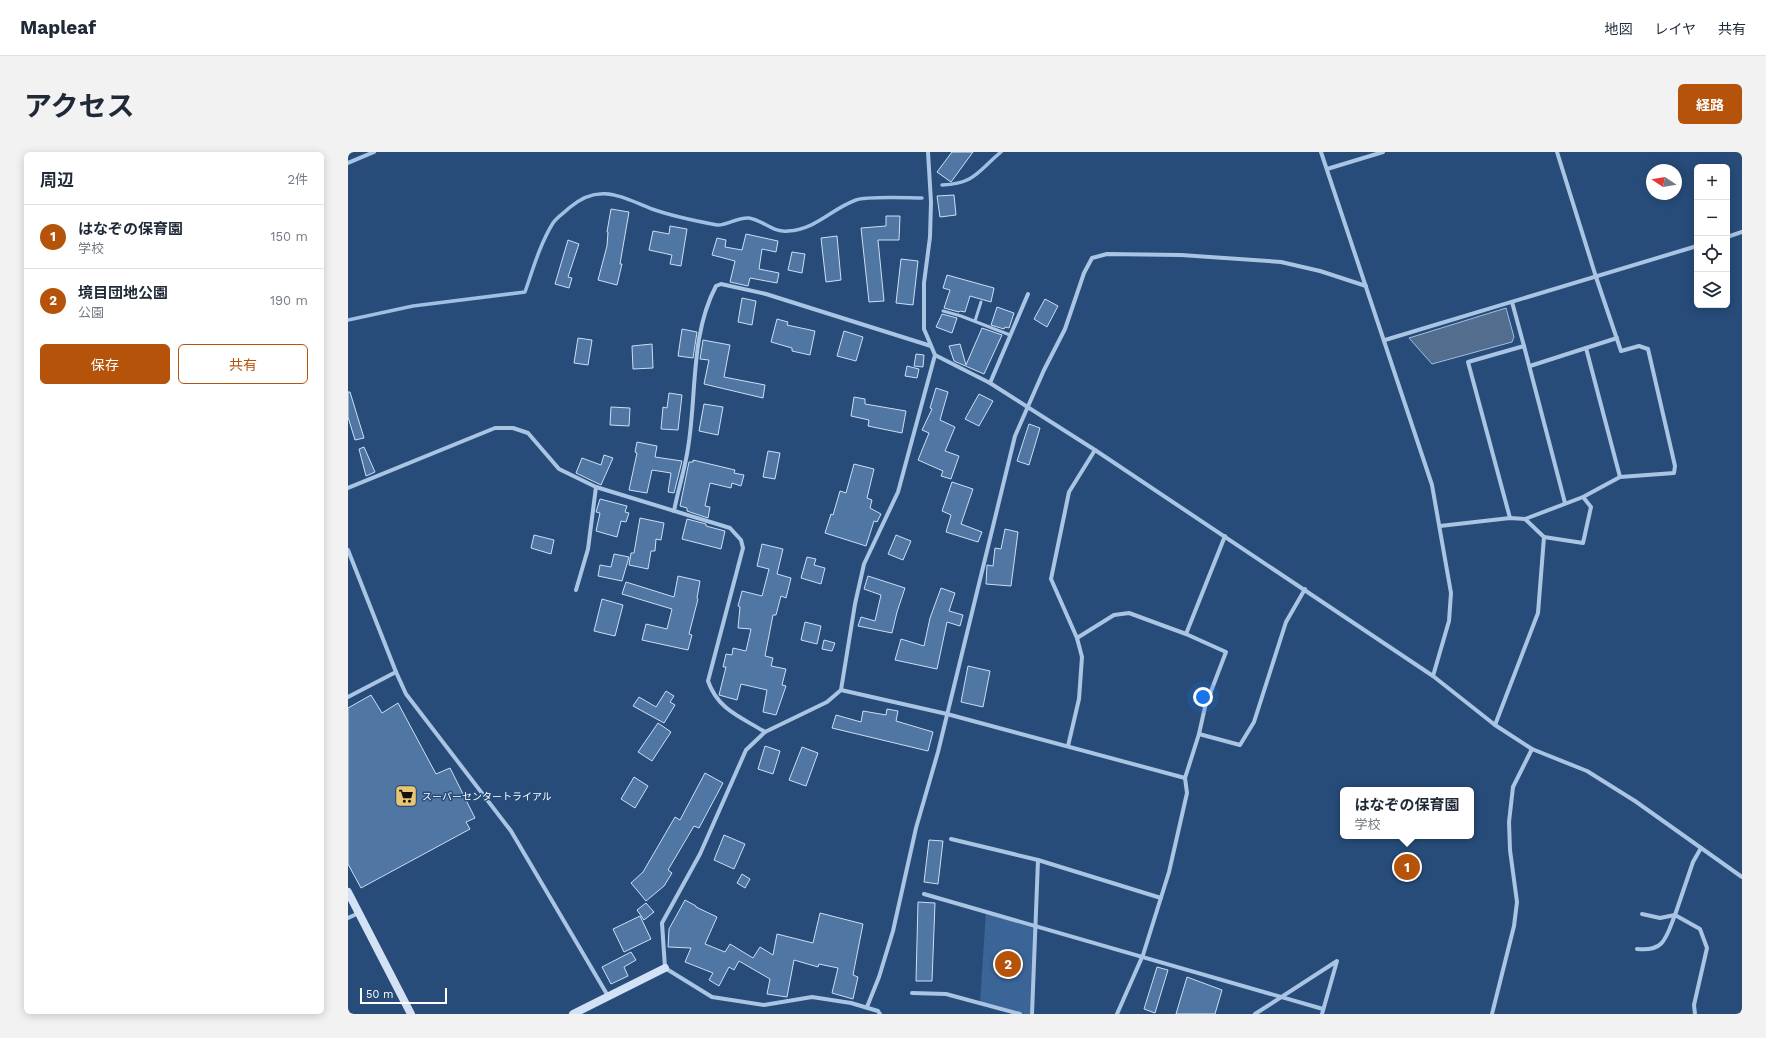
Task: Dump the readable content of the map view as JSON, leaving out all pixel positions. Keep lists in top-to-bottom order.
{
  "places": {
    "supermarket": ["スーパーセンタートライアル"]
  },
  "scale_bar": "50 m",
  "north": "left",
  "page": {
    "header": "Mapleaf",
    "nav": ["地図", "レイヤ", "共有"],
    "title": "アクセス",
    "buttons": [
      "経路",
      ["保存", "共有"]
    ],
    "heading": ["周辺", "2件"],
    "map_buttons": ["+", "−"],
    "list": [
      {
        "mark": "1",
        "name": "はなぞの保育園",
        "note": "学校",
        "value": "150 m"
      },
      {
        "mark": "2",
        "name": "境目団地公園",
        "note": "公園",
        "value": "190 m"
      }
    ],
    "popup": ["はなぞの保育園", "学校"],
    "pins": ["1", "2"],
    "scale": "50 m"
  }
}
